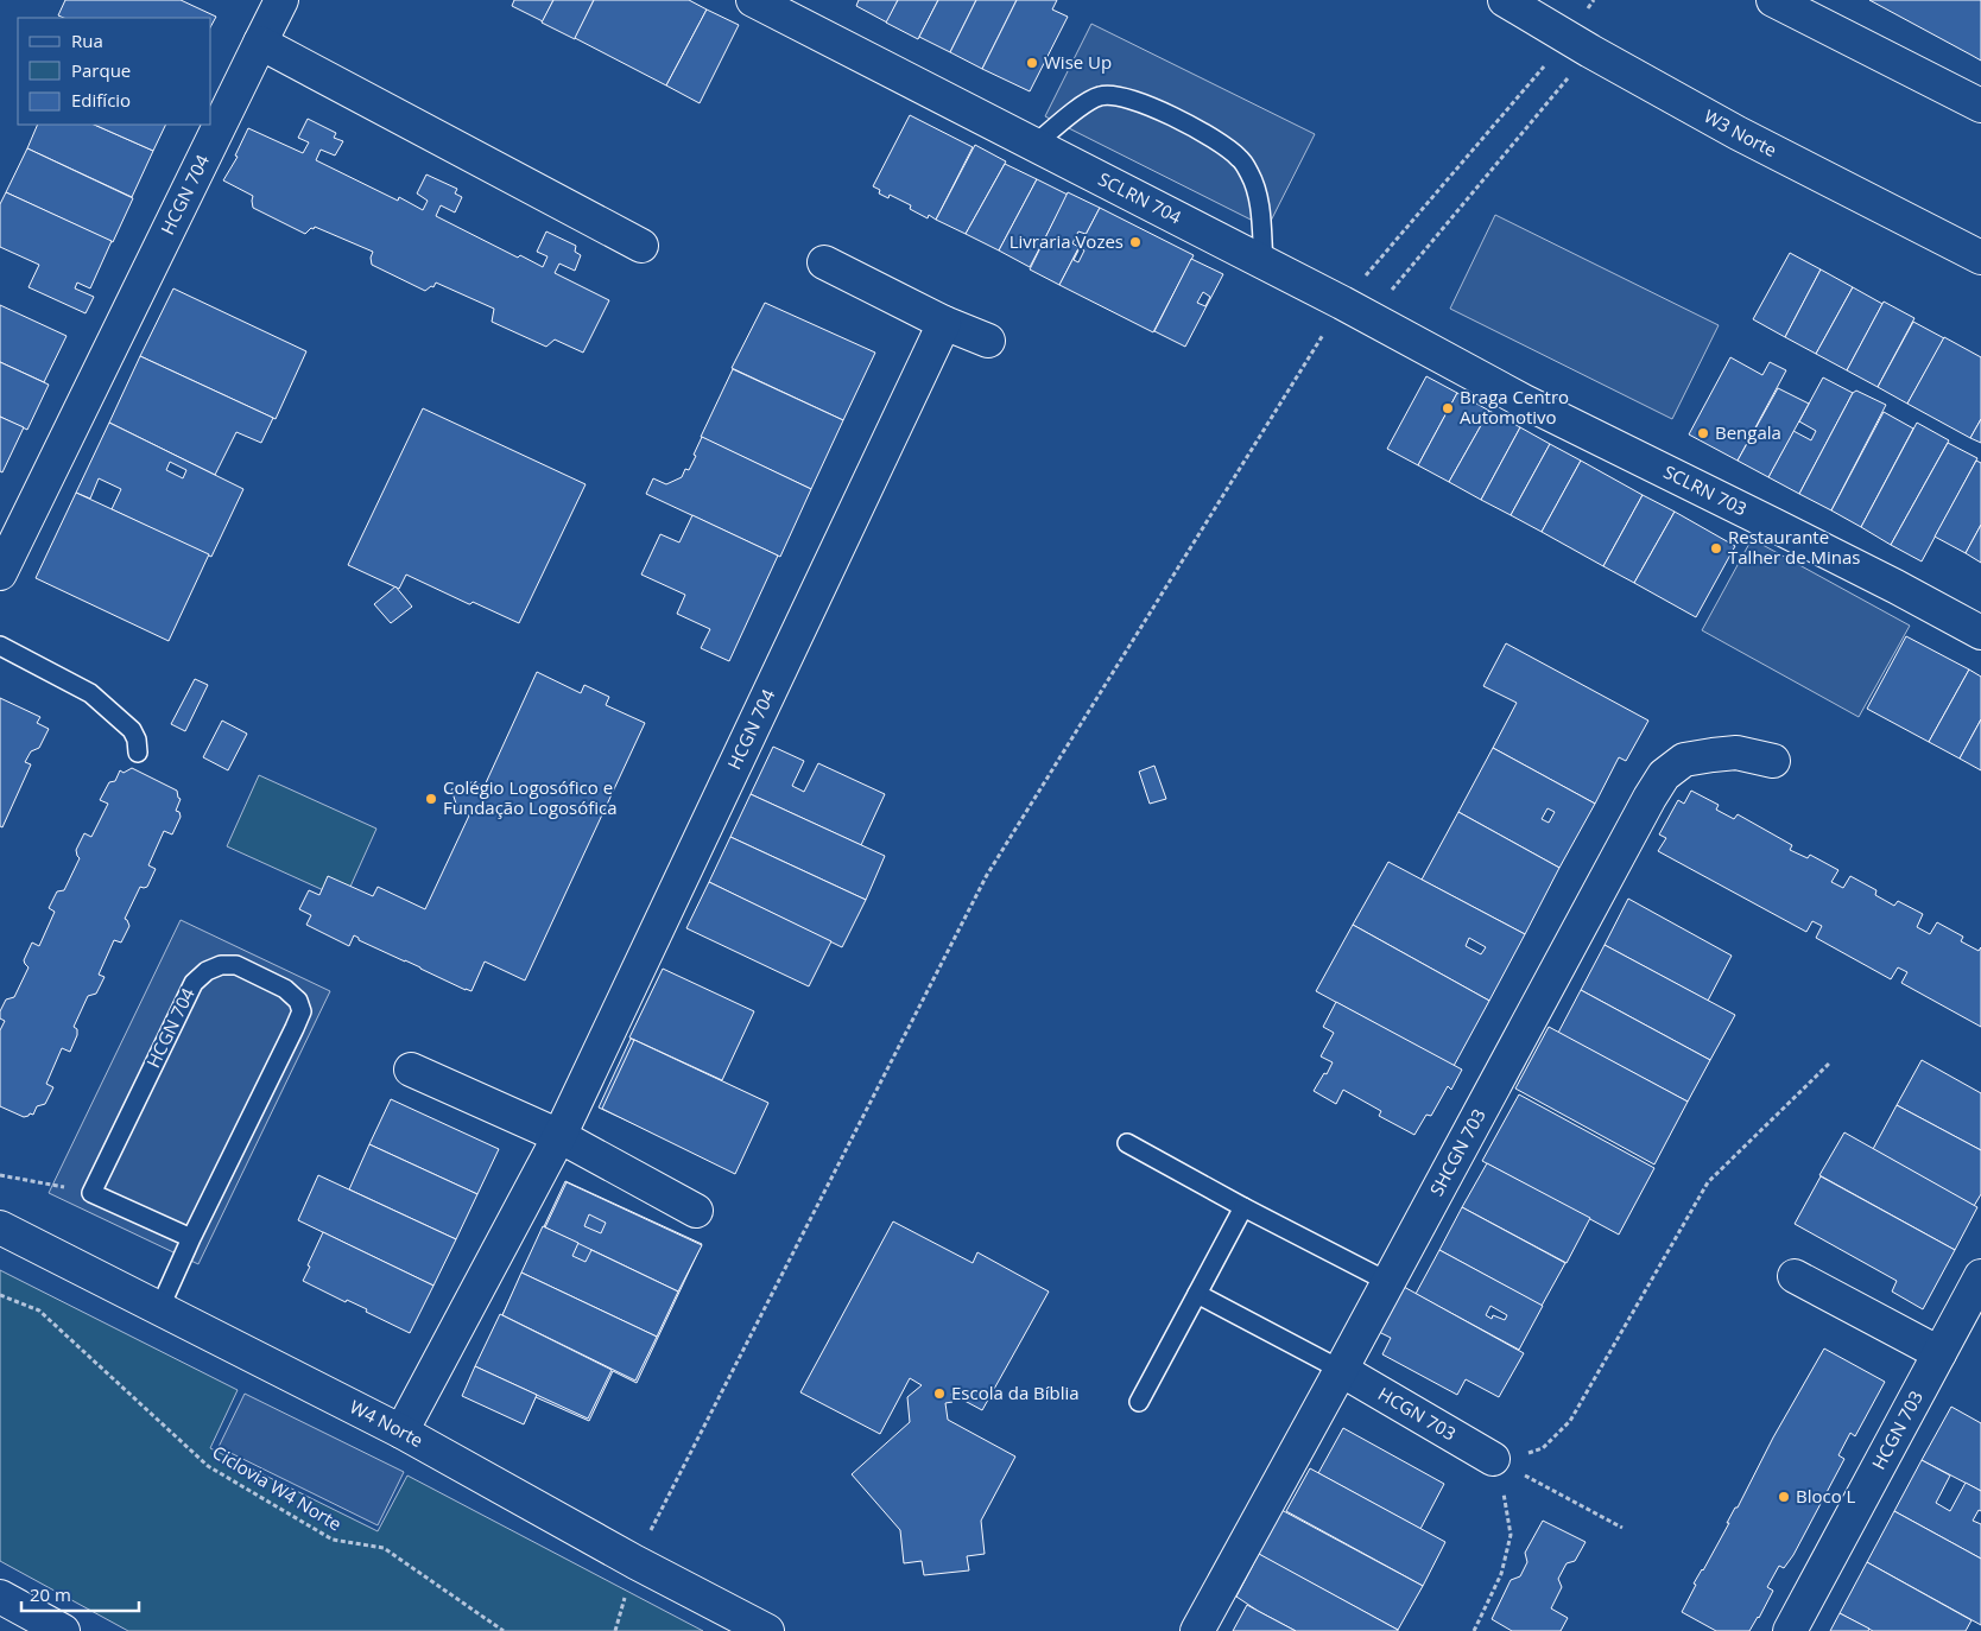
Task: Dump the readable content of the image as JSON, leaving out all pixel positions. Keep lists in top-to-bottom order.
{
  "streets": {
    "street": [
      "W3 Norte",
      "HCGN 704",
      "SCLRN 704",
      "SCLRN 703",
      "SHCGN 703",
      "HCGN 703",
      "W4 Norte"
    ],
    "path": ["Ciclovia W4 Norte"]
  },
  "crossings": [
    ["HCGN 704", "W4 Norte"],
    ["SCLRN 704", "SCLRN 703"],
    ["SHCGN 703", "HCGN 703"]
  ],
  "places": [
    "Wise Up",
    "Livraria Vozes",
    "Braga Centro Automotivo",
    "Bengala",
    "Restaurante Talher de Minas",
    "Colégio Logosófico e Fundação Logosófica",
    "Escola da Bíblia",
    "Bloco L"
  ],
  "legend": ["Rua", "Parque", "Edifício"],
  "scale_bar": "20 m"
}
